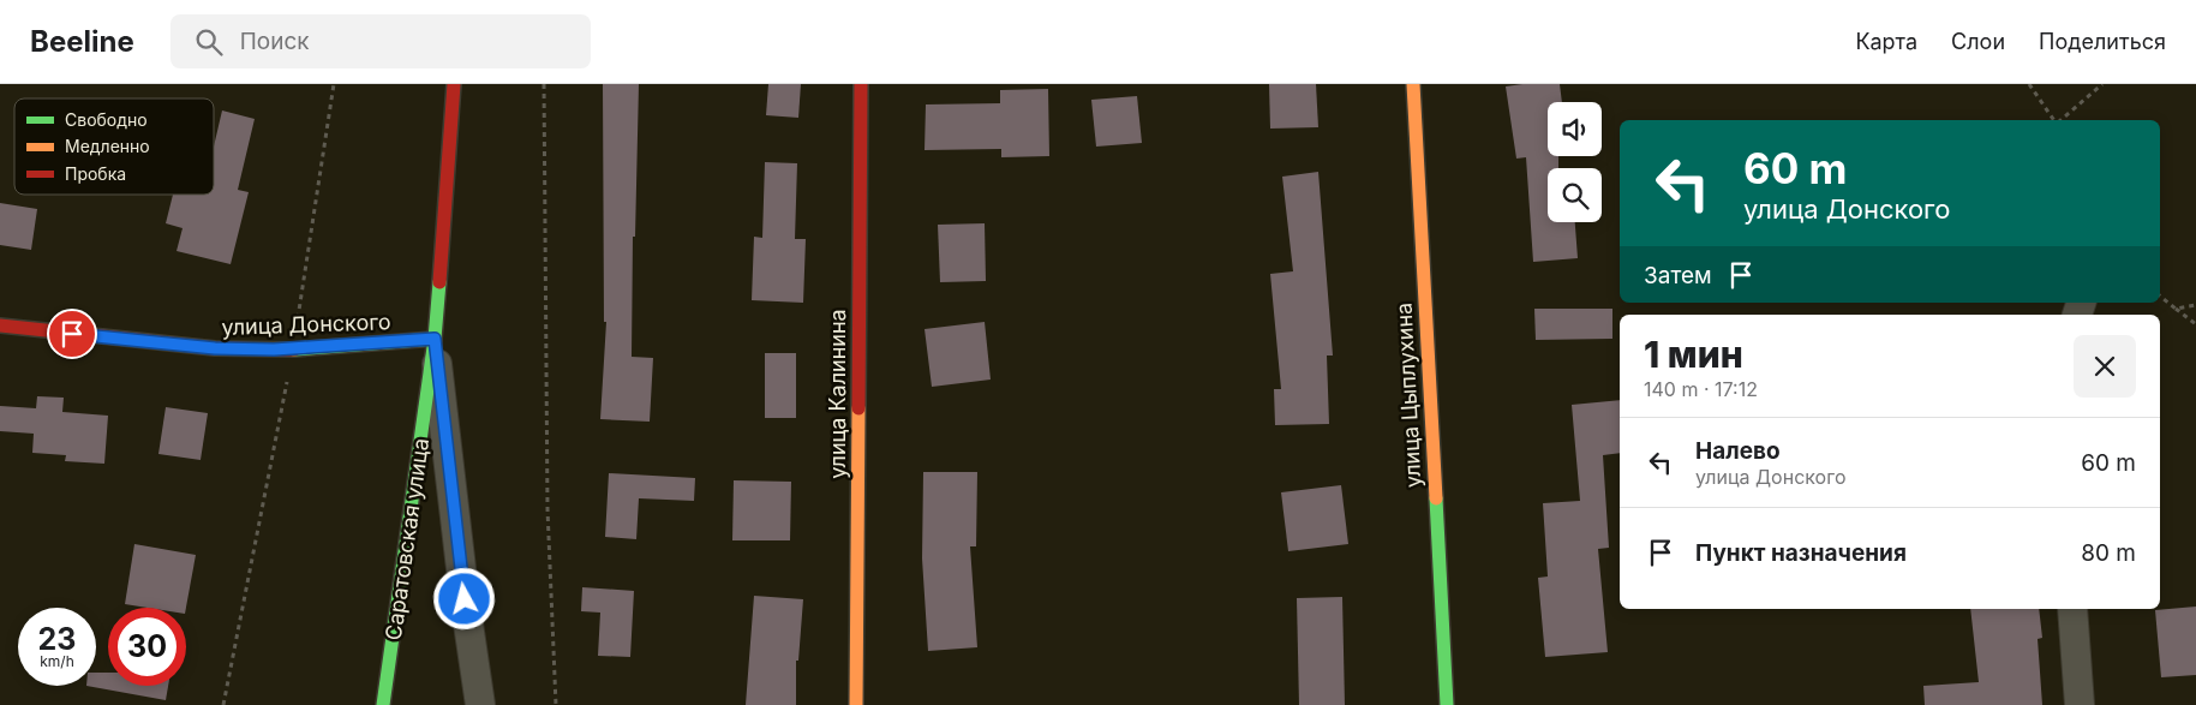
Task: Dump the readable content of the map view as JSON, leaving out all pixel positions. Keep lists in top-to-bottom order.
{
  "streets": {
    "street": [
      "улица Донского",
      "улица Калинина",
      "улица Цыплухина",
      "Саратовская улица"
    ]
  },
  "crossings": [
    ["улица Донского", "Саратовская улица"]
  ],
  "legend": ["Свободно", "Медленно", "Пробка"],
  "page": {
    "header": "Beeline",
    "search": "Поиск",
    "nav": ["Карта", "Слои", "Поделиться"],
    "turn": ["60 m", "улица Донского"],
    "then": "Затем",
    "heading": ["1 мин", "140 m · 17:12"],
    "list": [
      {
        "name": "Налево",
        "note": "улица Донского",
        "value": "60 m"
      },
      {
        "name": "Пункт назначения",
        "value": "80 m"
      }
    ],
    "speed": "23 km/h",
    "limit": "30"
  }
}
